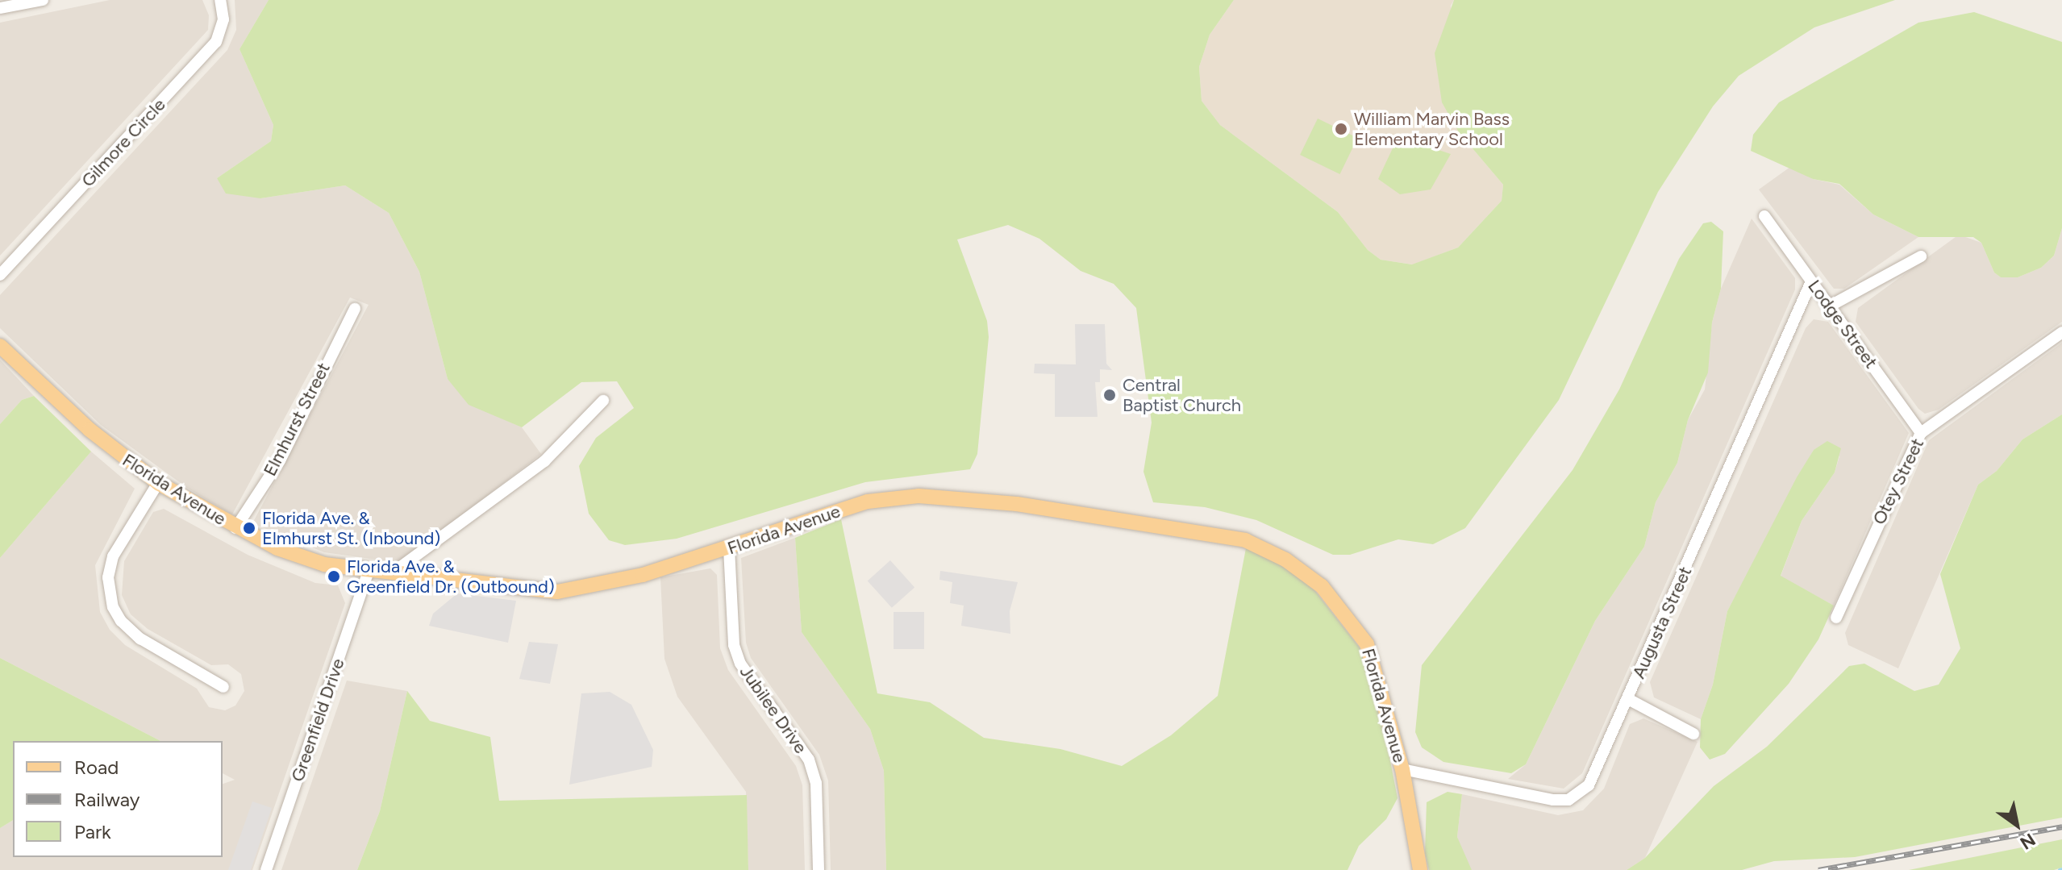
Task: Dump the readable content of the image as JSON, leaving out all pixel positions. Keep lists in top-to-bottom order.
{
  "streets": {
    "main road": ["Florida Avenue"],
    "street": [
      "Gilmore Circle",
      "Lodge Street",
      "Elmhurst Street",
      "Otey Street",
      "Augusta Street",
      "Jubilee Drive",
      "Greenfield Drive"
    ]
  },
  "crossings": [
    ["Lodge Street", "Otey Street"],
    ["Lodge Street", "Augusta Street"],
    ["Elmhurst Street", "Florida Avenue"],
    ["Florida Avenue", "Augusta Street"],
    ["Florida Avenue", "Jubilee Drive"],
    ["Florida Avenue", "Greenfield Drive"]
  ],
  "places": [
    "William Marvin Bass Elementary School",
    "Central Baptist Church",
    "Florida Ave. & Elmhurst St. (Inbound)",
    "Florida Ave. & Greenfield Dr. (Outbound)"
  ],
  "legend": ["Road", "Railway", "Park"],
  "north": "bottom right"
}
